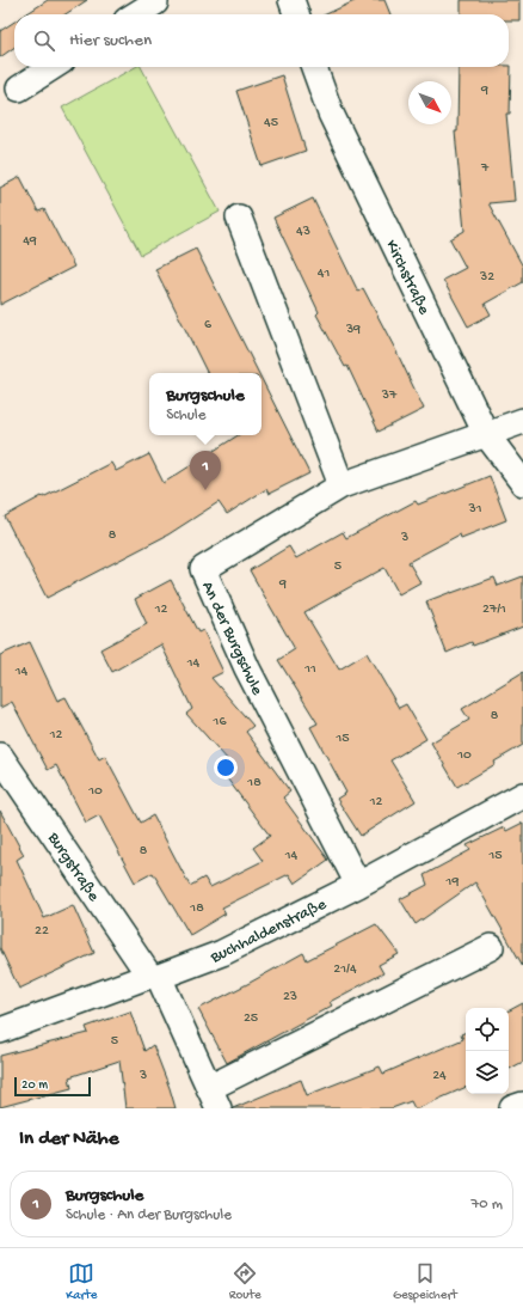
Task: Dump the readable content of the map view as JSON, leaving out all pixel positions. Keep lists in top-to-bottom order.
{
  "streets": {
    "street": [
      "Kirchstraße",
      "An der Burgschule",
      "Burgstraße",
      "Buchhaldenstraße"
    ]
  },
  "crossings": [
    ["Kirchstraße", "An der Burgschule"],
    ["An der Burgschule", "Buchhaldenstraße"],
    ["Burgstraße", "Buchhaldenstraße"]
  ],
  "house_numbers": [
    "9",
    "45",
    "7",
    "43",
    "49",
    "41",
    "32",
    "6",
    "39",
    "37",
    "31",
    "8",
    "3",
    "5",
    "9",
    "12",
    "27/1",
    "14",
    "11",
    "14",
    "8",
    "16",
    "12",
    "15",
    "10",
    "18",
    "10",
    "12",
    "8",
    "14",
    "15",
    "19",
    "18",
    "22",
    "21/4",
    "23",
    "25",
    "5",
    "3",
    "24"
  ],
  "scale_bar": "20 m",
  "north": "bottom right",
  "page": {
    "search": "Hier suchen",
    "popup": ["Burgschule", "Schule"],
    "pins": "1",
    "scale": "20 m",
    "heading": "In der Nähe",
    "list": [
      {
        "mark": "1",
        "name": "Burgschule",
        "note": "Schule · An der Burgschule",
        "value": "70 m"
      }
    ],
    "nav": ["Karte", "Route", "Gespeichert"]
  }
}
